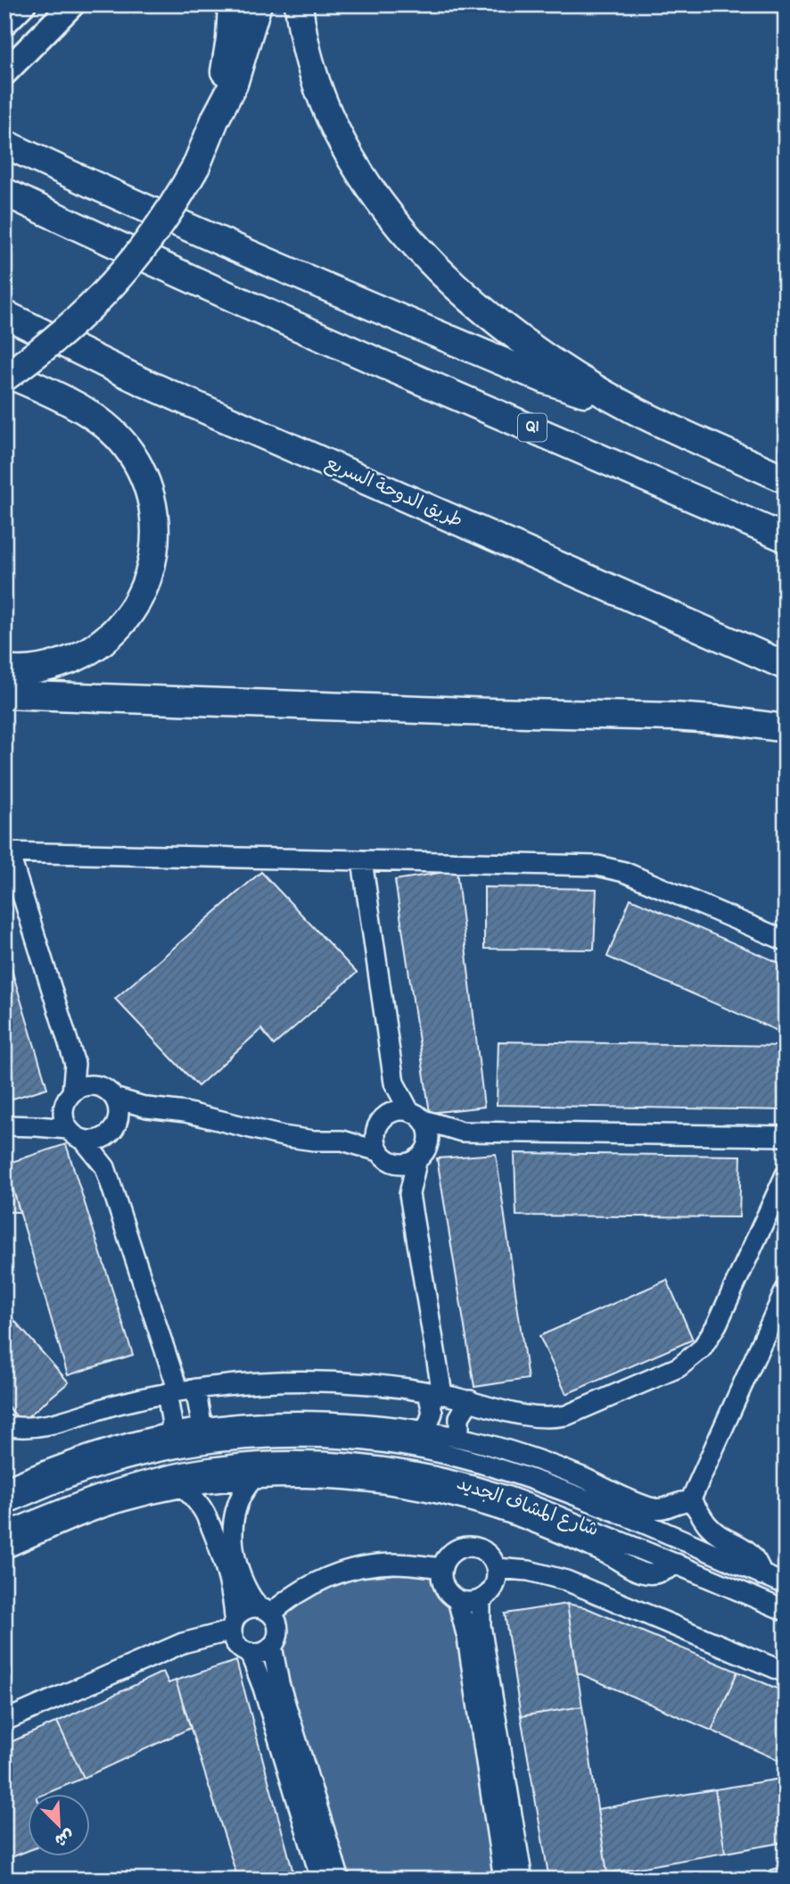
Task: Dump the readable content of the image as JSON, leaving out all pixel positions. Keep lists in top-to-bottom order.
{
  "streets": {
    "highway": ["Q1", "طريق الدوحة السريع"],
    "street": ["شارع المشاف الجديد"]
  },
  "north": "bottom right"
}
